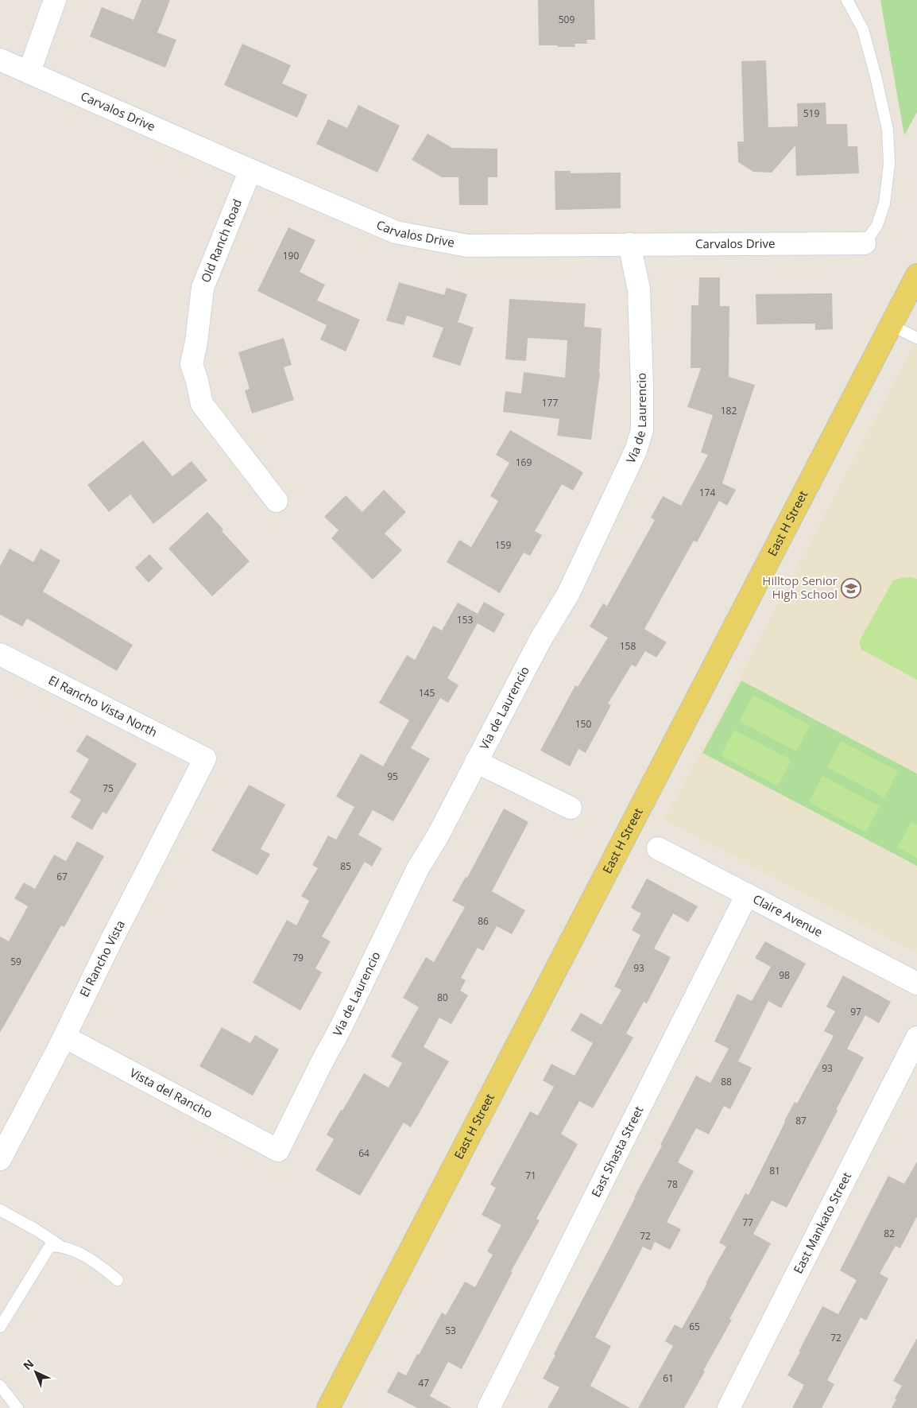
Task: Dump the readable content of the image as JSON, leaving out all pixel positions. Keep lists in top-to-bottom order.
{
  "streets": {
    "main road": ["East H Street"],
    "street": [
      "Carvalos Drive",
      "Old Ranch Road",
      "Via de Laurencio",
      "El Rancho Vista North",
      "Claire Avenue",
      "El Rancho Vista",
      "Vista del Rancho",
      "East Shasta Street",
      "East Mankato Street"
    ]
  },
  "crossings": [
    ["Carvalos Drive", "Old Ranch Road"],
    ["Carvalos Drive", "Via de Laurencio"],
    ["Via de Laurencio", "Vista del Rancho"],
    ["El Rancho Vista North", "El Rancho Vista"],
    ["Claire Avenue", "East Shasta Street"],
    ["El Rancho Vista", "Vista del Rancho"]
  ],
  "places": {
    "school or university": ["Hilltop Senior High School"]
  },
  "house_numbers": [
    "509",
    "519",
    "190",
    "177",
    "182",
    "169",
    "174",
    "159",
    "153",
    "158",
    "145",
    "150",
    "95",
    "75",
    "85",
    "67",
    "86",
    "79",
    "59",
    "93",
    "98",
    "80",
    "97",
    "93",
    "88",
    "87",
    "64",
    "81",
    "71",
    "78",
    "77",
    "82",
    "72",
    "65",
    "53",
    "72",
    "61",
    "47"
  ],
  "north": "top left"
}
